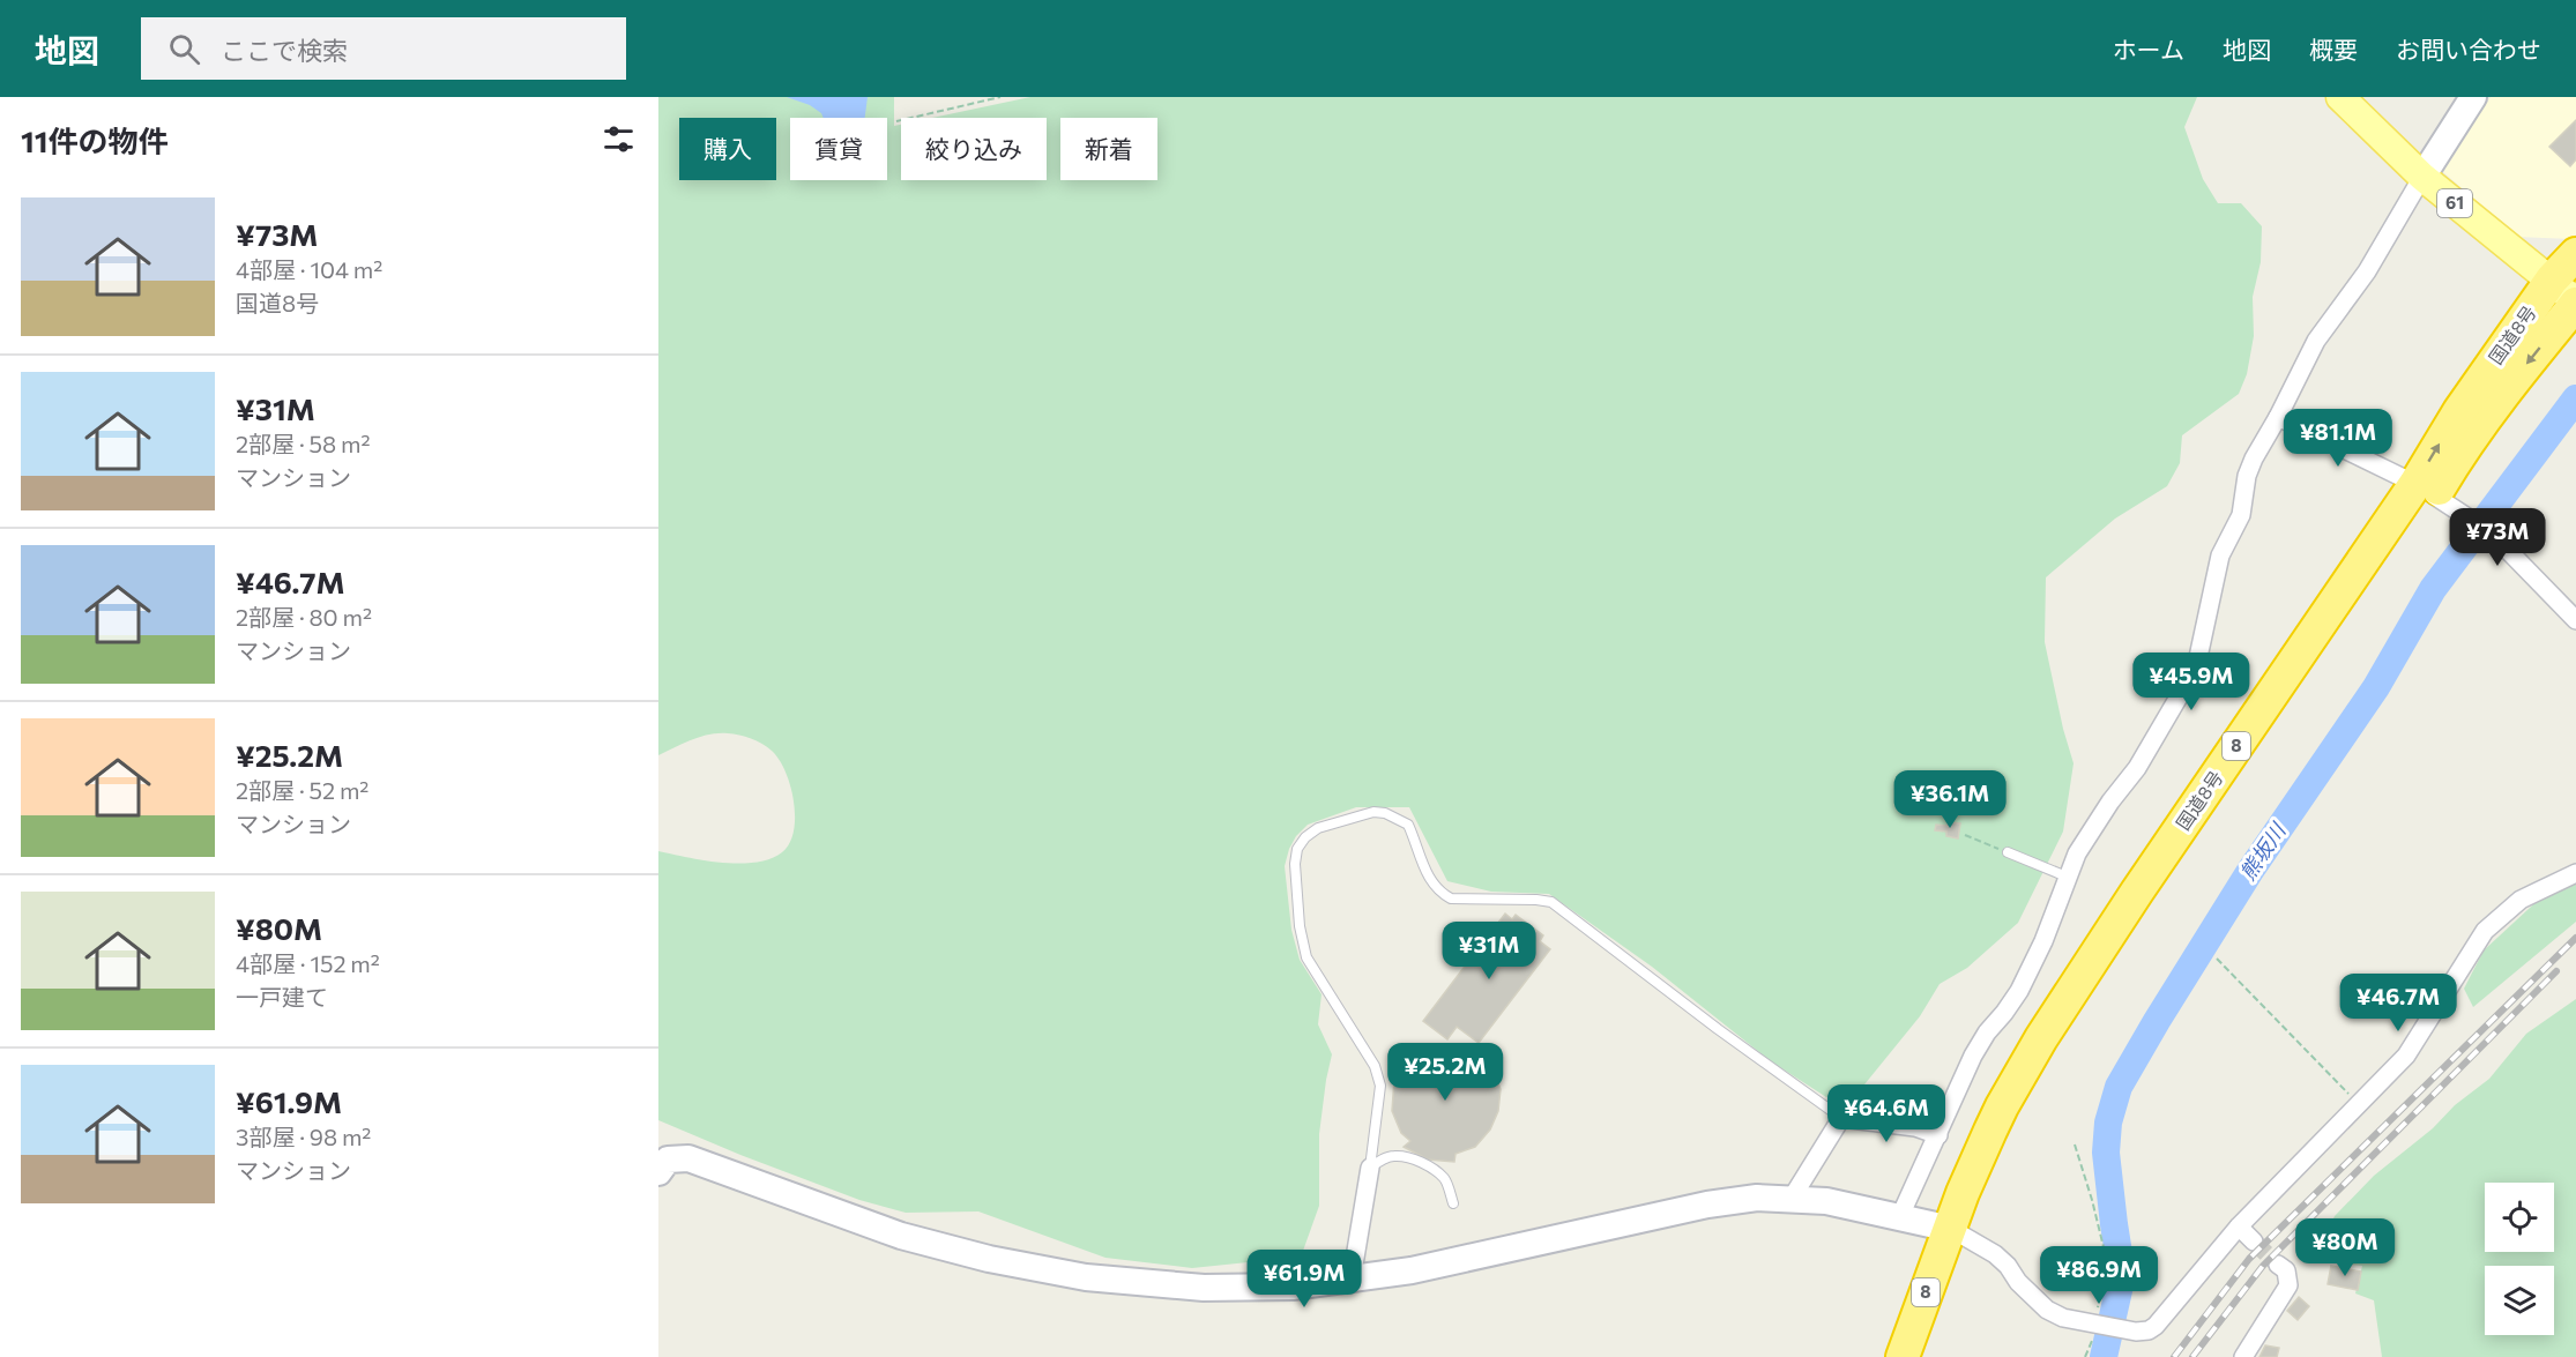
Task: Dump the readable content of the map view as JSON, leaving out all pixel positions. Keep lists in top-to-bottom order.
{
  "streets": {
    "highway": ["国道8号", "8"],
    "main road": ["61"]
  },
  "crossings": [
    ["61", "国道8号"]
  ],
  "water": ["熊坂川"],
  "page": {
    "header": "地図",
    "search": "ここで検索",
    "nav": [
      "ホーム",
      "地図",
      "概要",
      "お問い合わせ"
    ],
    "heading": "11件の物件",
    "chip": [
      "購入",
      "賃貸",
      "絞り込み",
      "新着"
    ],
    "list": [
      {
        "name": "¥73M",
        "note": "4部屋 · 104 m² · 国道8号"
      },
      {
        "name": "¥31M",
        "note": "2部屋 · 58 m² · マンション"
      },
      {
        "name": "¥46.7M",
        "note": "2部屋 · 80 m² · マンション"
      },
      {
        "name": "¥25.2M",
        "note": "2部屋 · 52 m² · マンション"
      },
      {
        "name": "¥80M",
        "note": "4部屋 · 152 m² · 一戸建て"
      },
      {
        "name": "¥61.9M",
        "note": "3部屋 · 98 m² · マンション"
      }
    ],
    "price": [
      "¥81.1M",
      "¥73M",
      "¥45.9M",
      "¥36.1M",
      "¥31M",
      "¥46.7M",
      "¥25.2M",
      "¥64.6M",
      "¥80M",
      "¥86.9M",
      "¥61.9M"
    ]
  }
}
